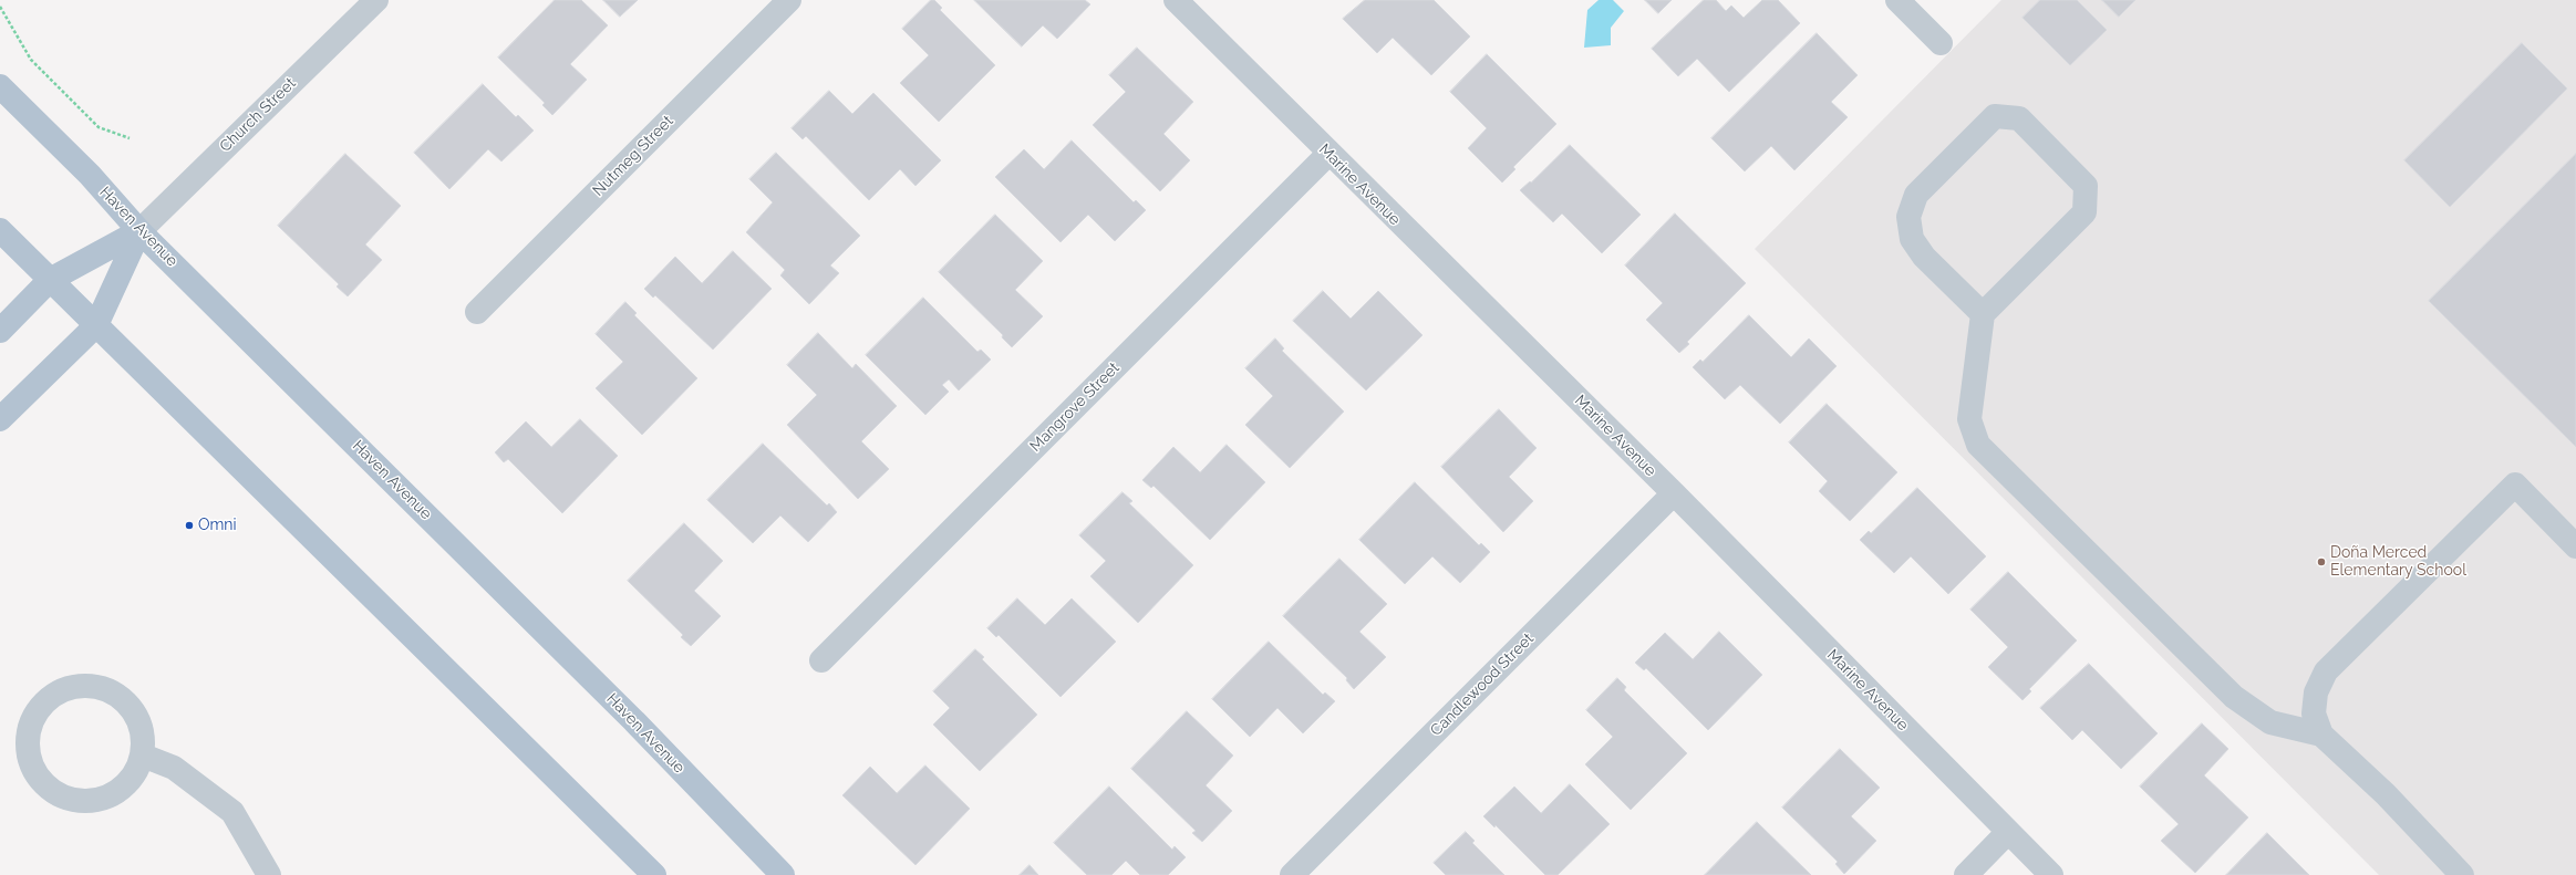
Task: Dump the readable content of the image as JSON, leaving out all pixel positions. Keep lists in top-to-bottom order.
{
  "streets": {
    "main road": ["Church Street", "Haven Avenue"],
    "street": [
      "Nutmeg Street",
      "Marine Avenue",
      "Mangrove Street",
      "Candlewood Street"
    ]
  },
  "crossings": [
    ["Church Street", "Haven Avenue"],
    ["Marine Avenue", "Mangrove Street"],
    ["Marine Avenue", "Candlewood Street"]
  ],
  "places": ["Omni", "Doña Merced Elementary School"]
}
